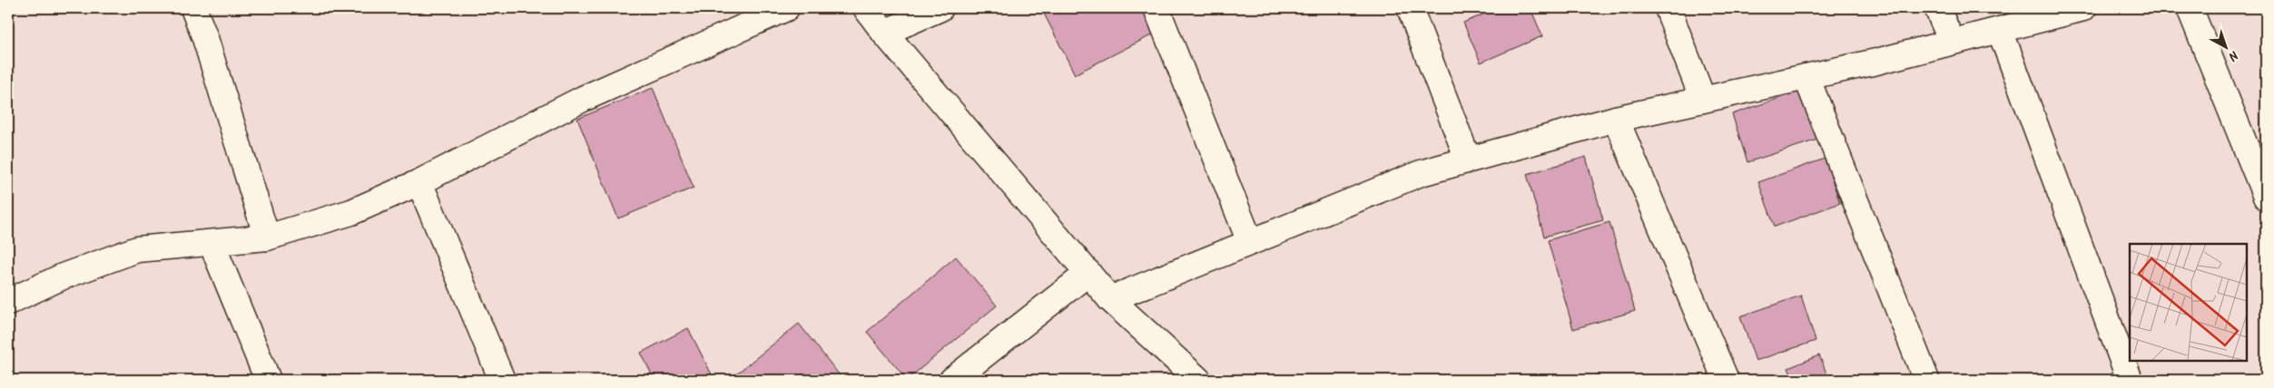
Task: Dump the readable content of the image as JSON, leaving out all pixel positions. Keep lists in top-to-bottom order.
{
  "north": "bottom right"
}
